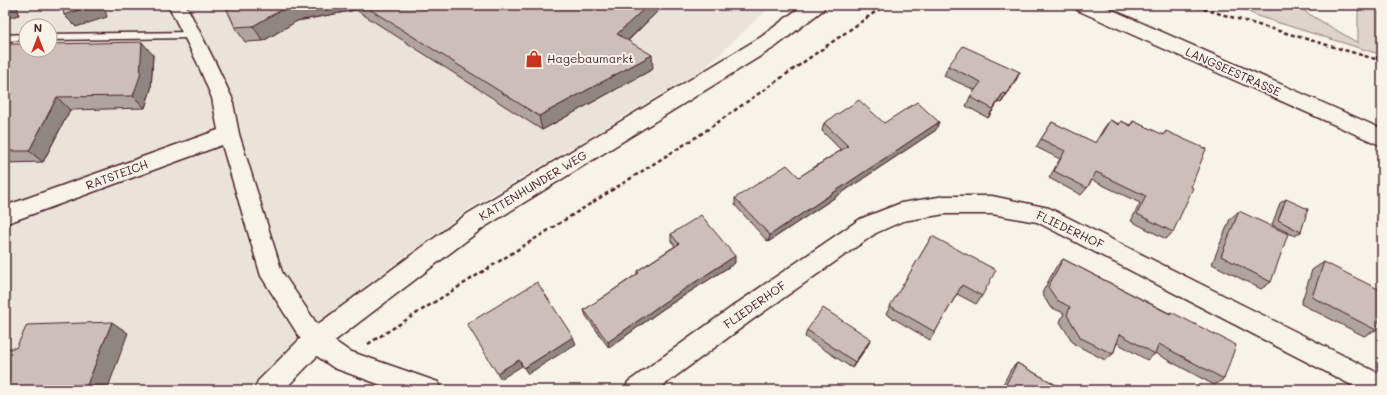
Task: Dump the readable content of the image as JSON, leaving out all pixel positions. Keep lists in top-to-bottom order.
{
  "streets": {
    "street": [
      "LANGSEESTRASSE",
      "RATSTEICH",
      "KATTENHUNDER WEG",
      "FLIEDERHOF"
    ]
  },
  "places": {
    "shop": ["Hagebaumarkt"]
  },
  "north": "top"
}
